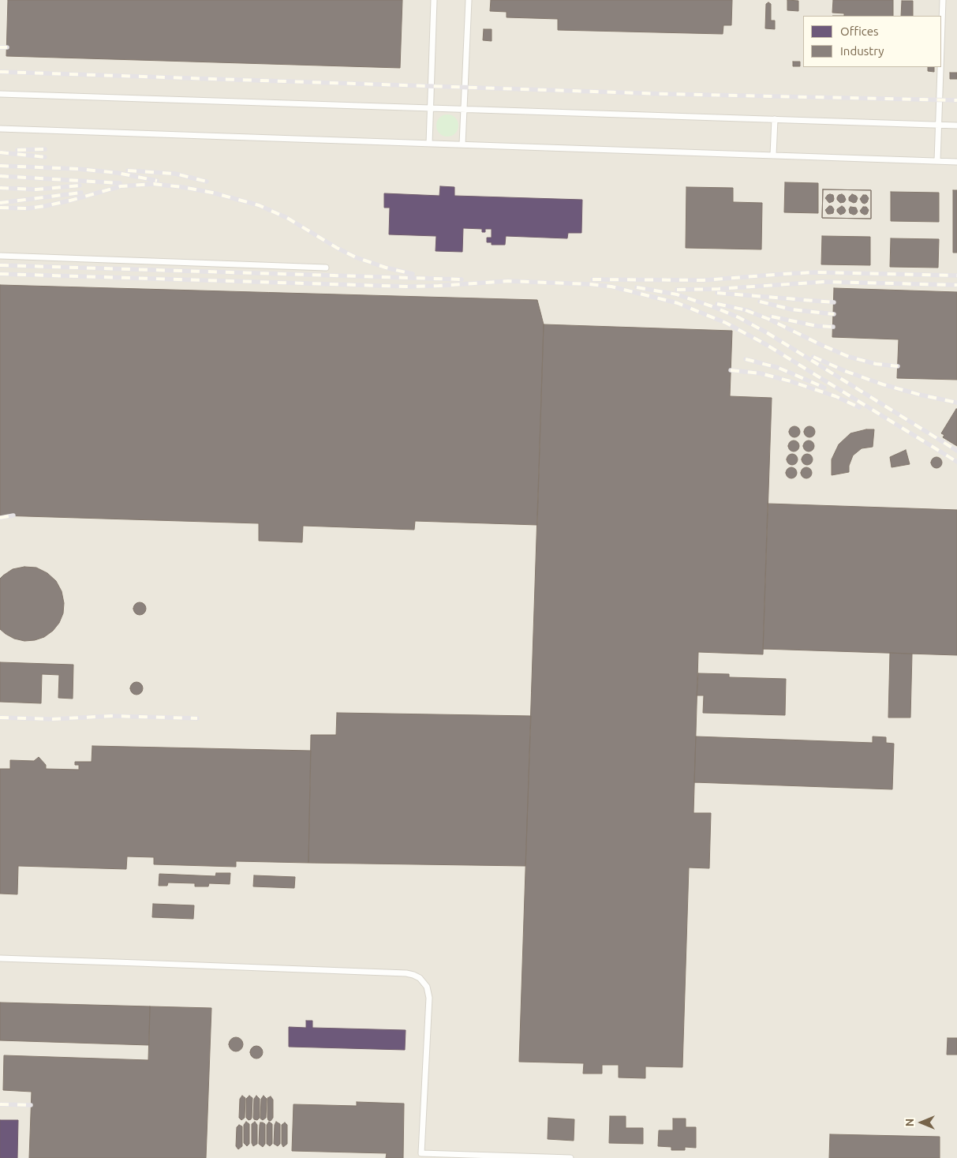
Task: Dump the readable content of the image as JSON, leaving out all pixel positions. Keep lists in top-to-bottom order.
{
  "legend": ["Offices", "Industry"],
  "north": "left"
}
